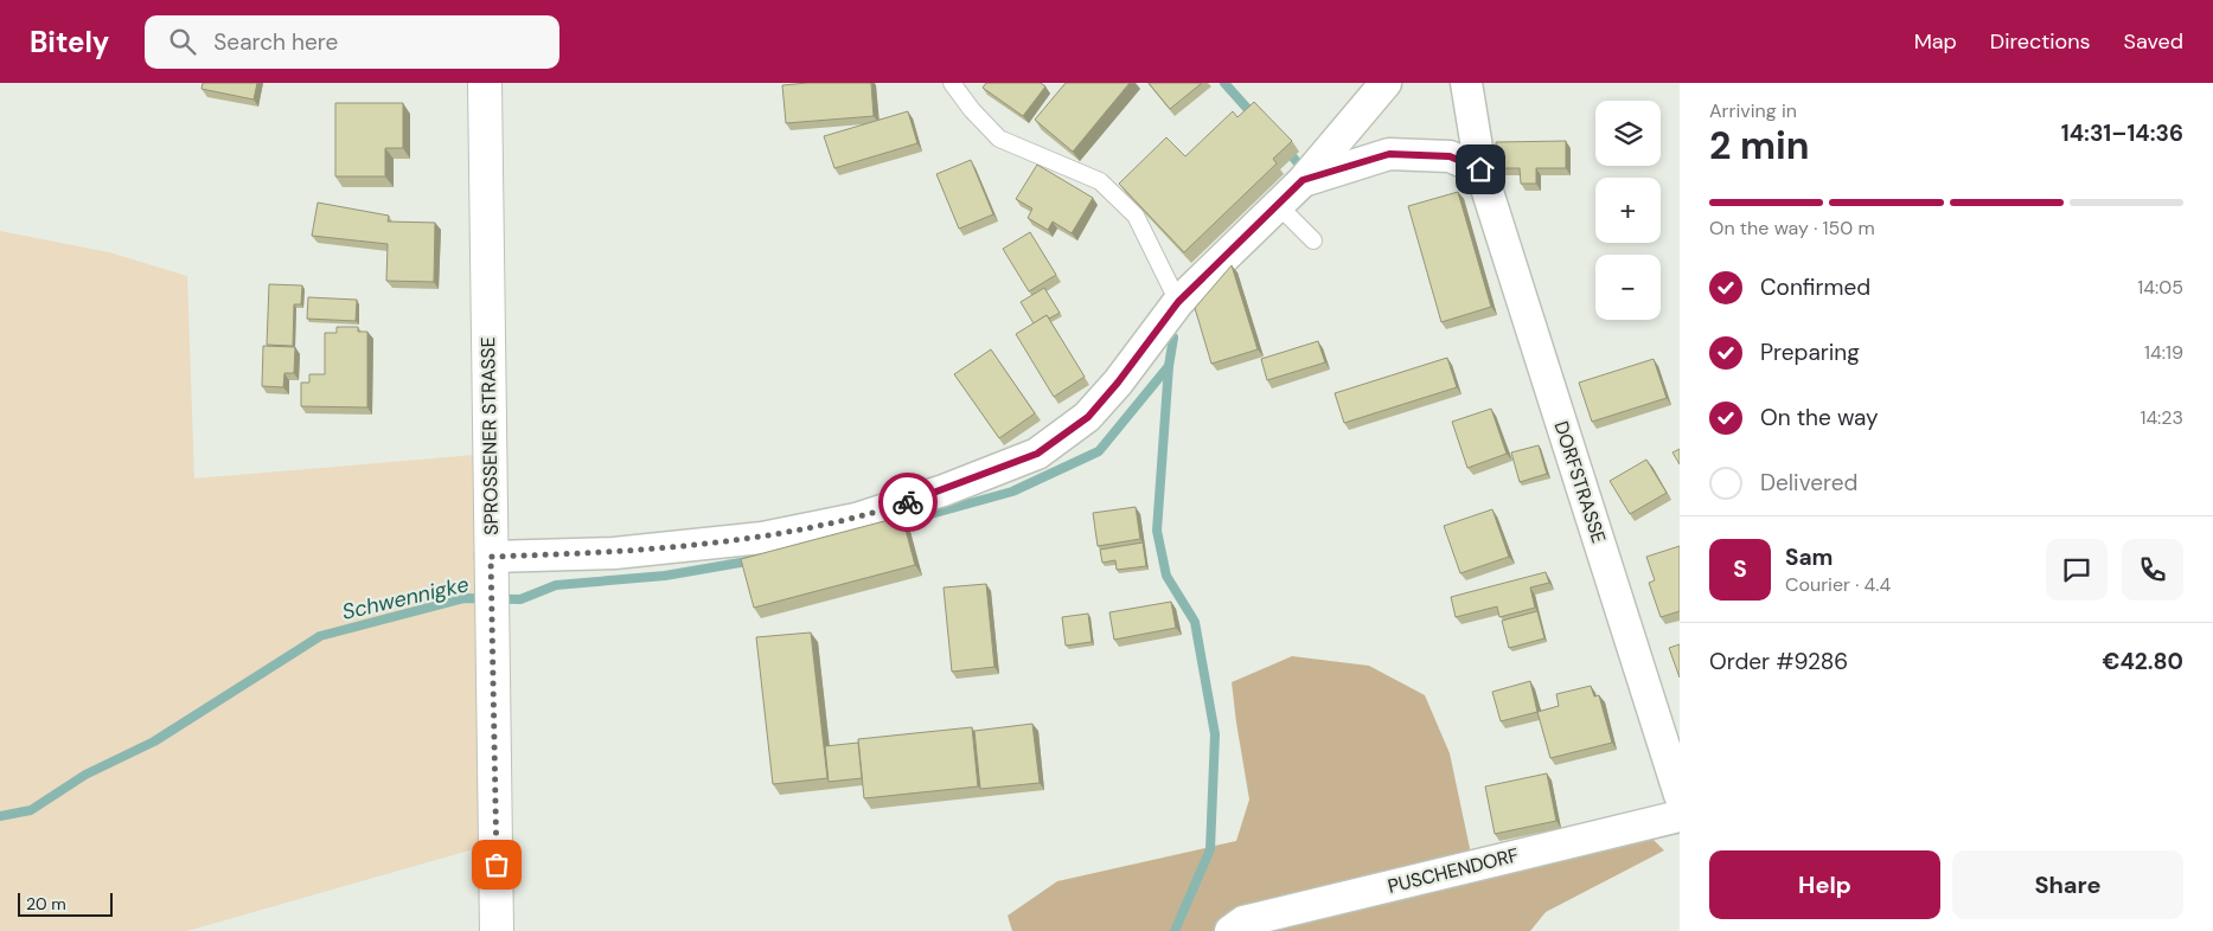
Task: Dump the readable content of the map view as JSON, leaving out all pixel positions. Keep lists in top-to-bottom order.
{
  "streets": {
    "street": ["SPROSSENER STRASSE", "DORFSTRASSE", "PUSCHENDORF"]
  },
  "water": ["Schwennigke"],
  "scale_bar": "20 m",
  "page": {
    "header": "Bitely",
    "search": "Search here",
    "nav": ["Map", "Directions", "Saved"],
    "heading": ["2 min", "Arriving in", "14:31–14:36"],
    "panel": [
      "Sam",
      "Courier · 4.4",
      "Order #9286",
      "€42.80"
    ],
    "map_buttons": ["+", "−"],
    "bar": "On the way · 150 m",
    "list": [
      ["Confirmed", "14:05"],
      ["Preparing", "14:19"],
      ["On the way", "14:23"],
      "Delivered"
    ],
    "round": "S",
    "buttons": ["Help", "Share"],
    "scale": "20 m"
  }
}
